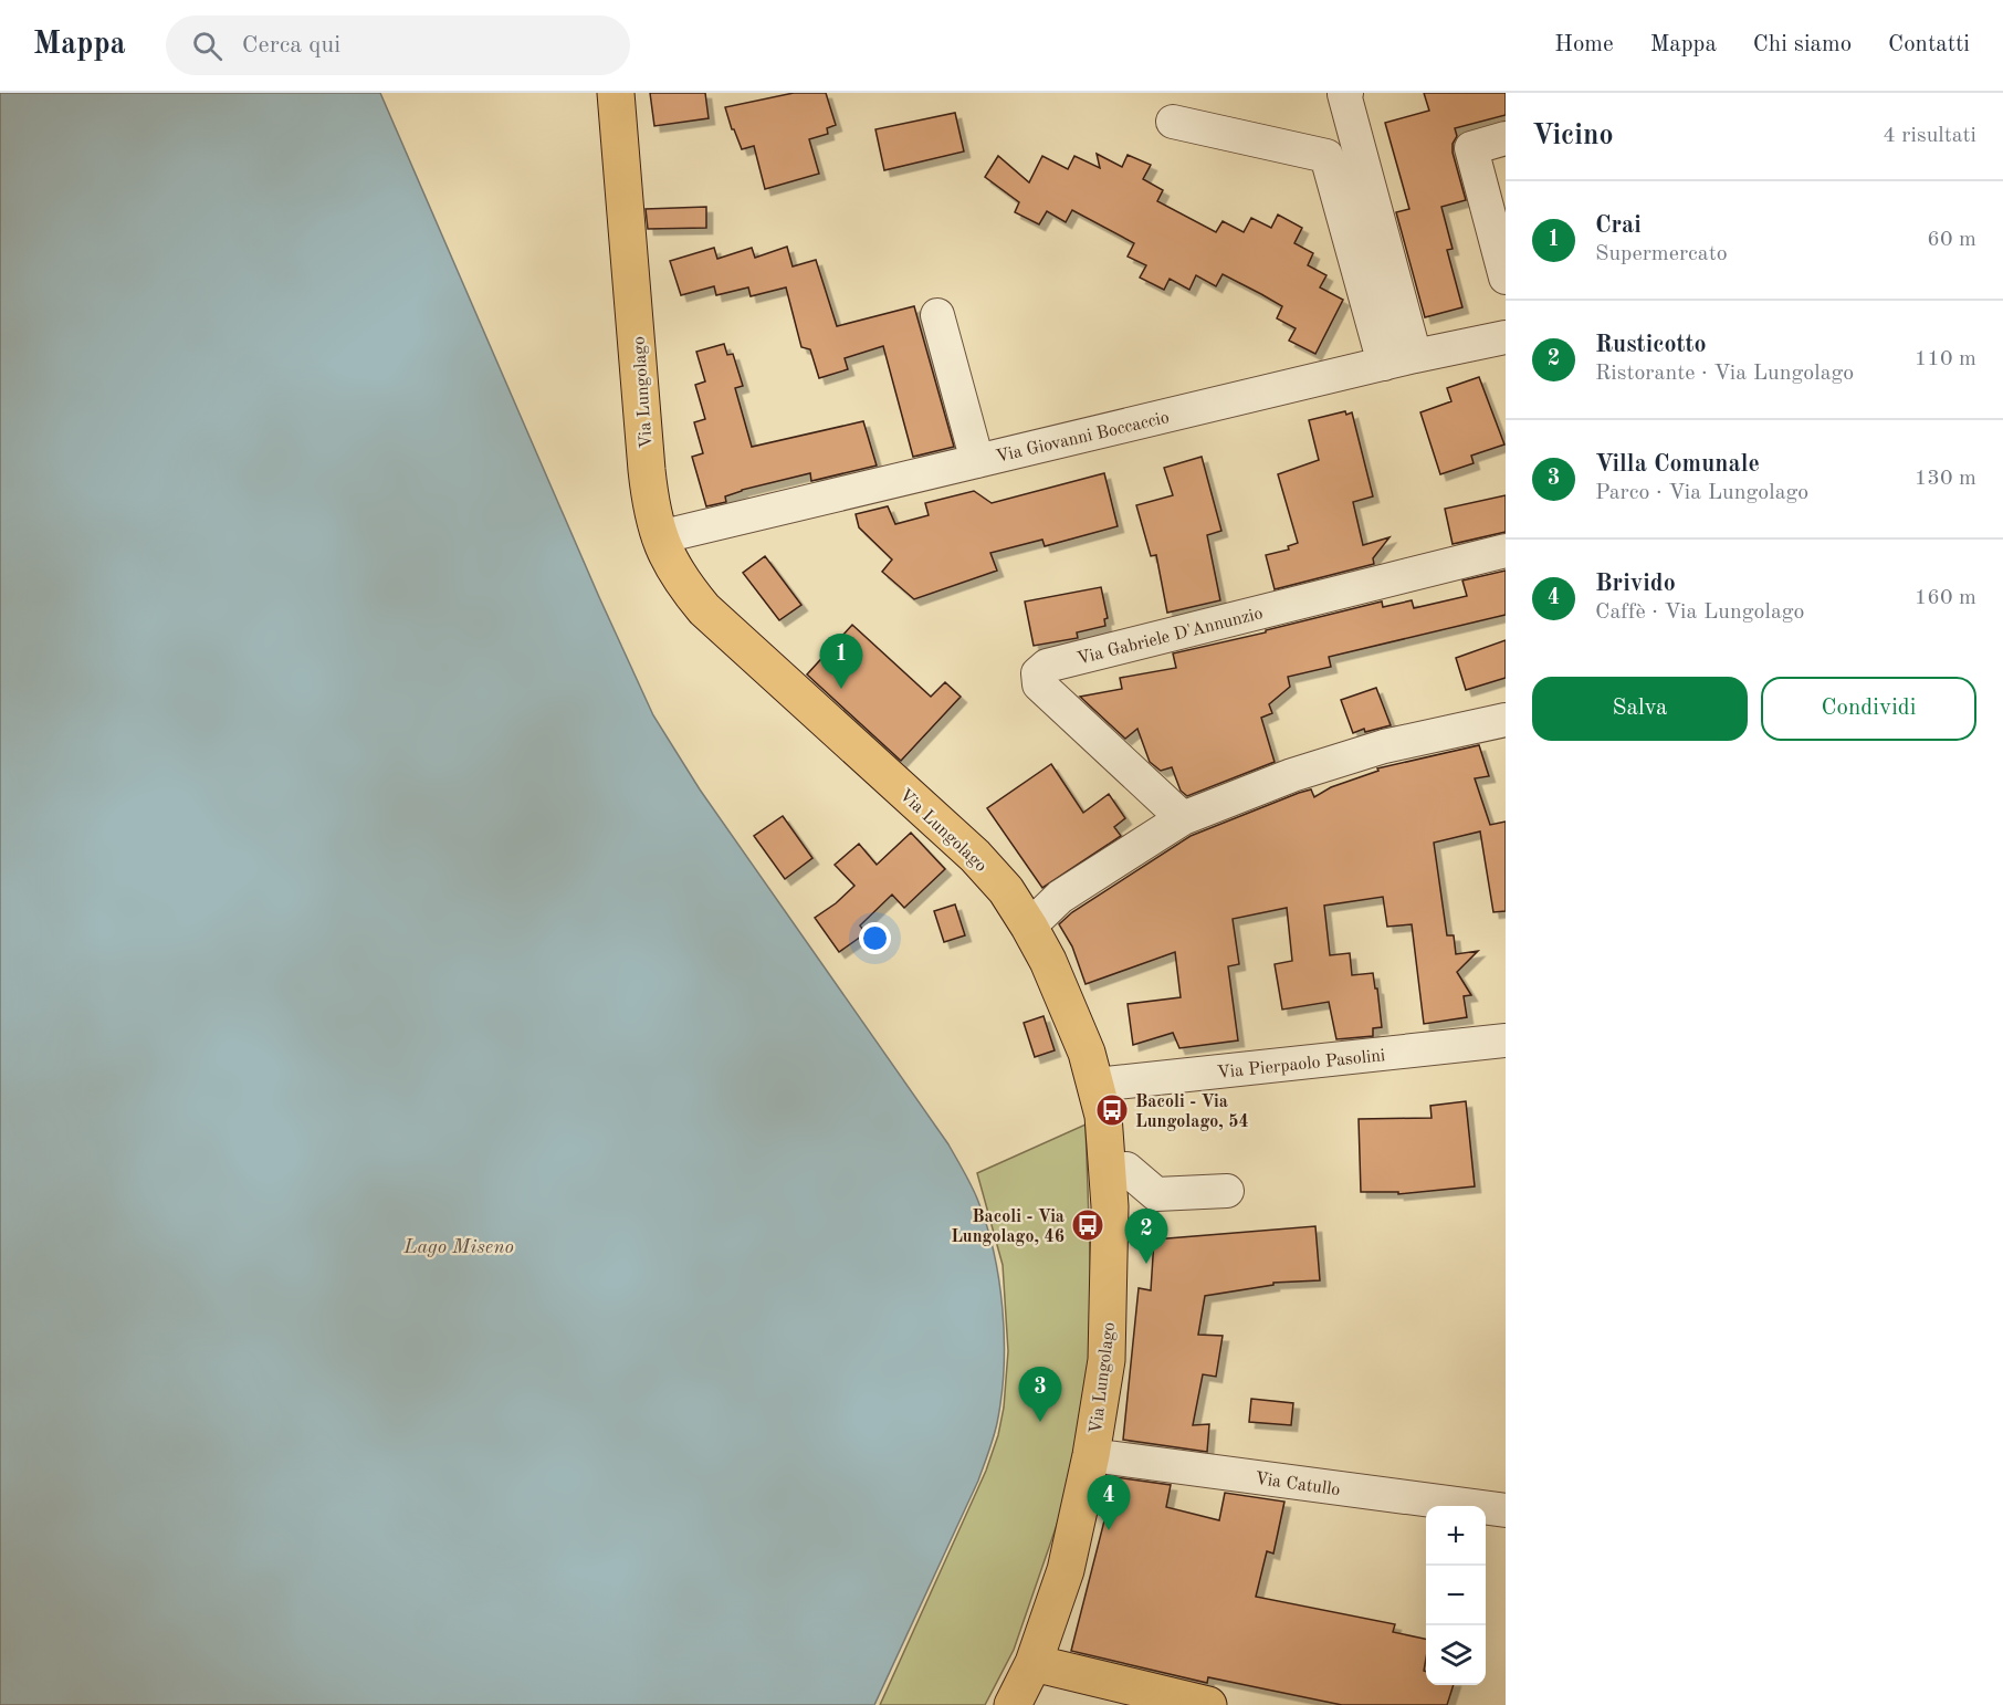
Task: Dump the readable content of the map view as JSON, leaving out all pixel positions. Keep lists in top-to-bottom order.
{
  "streets": {
    "main road": ["Via Lungolago"],
    "street": [
      "Via Giovanni Boccaccio",
      "Via Gabriele D'Annunzio",
      "Via Pierpaolo Pasolini",
      "Via Catullo"
    ]
  },
  "crossings": [
    ["Via Lungolago", "Via Giovanni Boccaccio"],
    ["Via Lungolago", "Via Pierpaolo Pasolini"],
    ["Via Lungolago", "Via Catullo"]
  ],
  "water": ["Lago Miseno"],
  "places": {
    "bus stop": ["Bacoli - Via Lungolago, 54", "Bacoli - Via Lungolago, 46"]
  },
  "page": {
    "header": "Mappa",
    "search": "Cerca qui",
    "nav": [
      "Home",
      "Mappa",
      "Chi siamo",
      "Contatti"
    ],
    "heading": ["Vicino", "4 risultati"],
    "list": [
      {
        "mark": "1",
        "name": "Crai",
        "note": "Supermercato",
        "value": "60 m"
      },
      {
        "mark": "2",
        "name": "Rusticotto",
        "note": "Ristorante · Via Lungolago",
        "value": "110 m"
      },
      {
        "mark": "3",
        "name": "Villa Comunale",
        "note": "Parco · Via Lungolago",
        "value": "130 m"
      },
      {
        "mark": "4",
        "name": "Brivido",
        "note": "Caffè · Via Lungolago",
        "value": "160 m"
      }
    ],
    "pins": [
      "1",
      "2",
      "3",
      "4"
    ],
    "buttons": ["Salva", "Condividi"],
    "map_buttons": ["+", "−"]
  }
}
